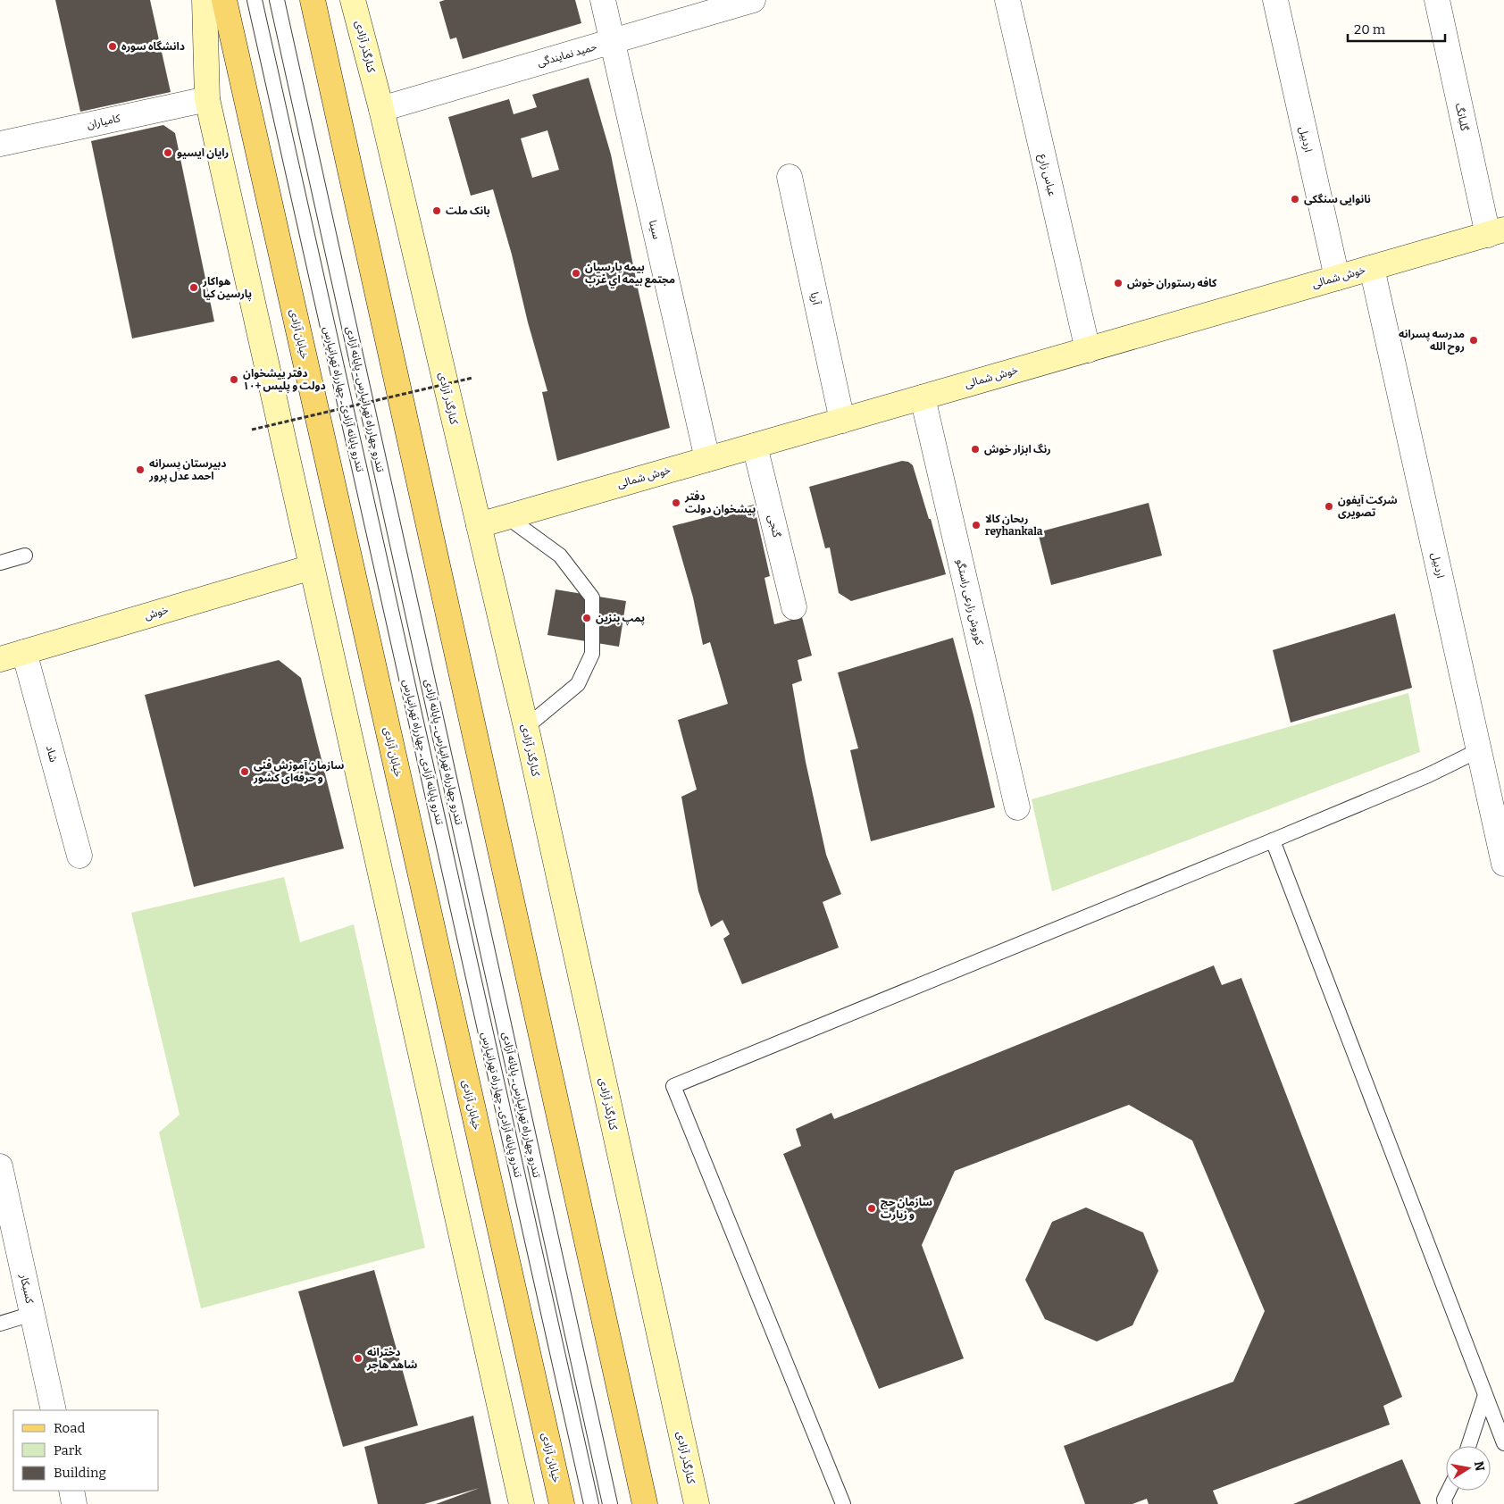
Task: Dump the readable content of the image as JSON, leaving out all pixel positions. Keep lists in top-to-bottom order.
{
  "streets": {
    "main road": [
      "کنارگذر آزادی",
      "خوش شمالی",
      "خیابان آزادی",
      "خوش"
    ],
    "street": [
      "حمید نمایندگی",
      "گلبانگ",
      "کامیاران",
      "اردبیل",
      "عباس زارع",
      "سینا",
      "آریا",
      "گنجی",
      "کوروش زارعی راستگو",
      "شاد",
      "کسبکار"
    ],
    "lane": ["تندرو پایانه آزادی ـ چهارراه تهرانپارس", "تندرو چهارراه تهرانپارس ـ پایانه آزادی"]
  },
  "crossings": [
    ["کنارگذر آزادی", "حمید نمایندگی"],
    ["کنارگذر آزادی", "خوش شمالی"],
    ["حمید نمایندگی", "سینا"],
    ["گلبانگ", "خوش شمالی"],
    ["اردبیل", "خوش شمالی"],
    ["عباس زارع", "خوش شمالی"],
    ["سینا", "خوش شمالی"],
    ["خوش شمالی", "آریا"],
    ["خوش شمالی", "گنجی"],
    ["خوش شمالی", "کوروش زارعی راستگو"],
    ["خوش", "شاد"]
  ],
  "places": [
    "دانشگاه سوره",
    "رایان ایسیو",
    "نانوایی سنگکی",
    "بانک ملت",
    "بيمه پارسيان مجتمع بيمه اي غرب",
    "کافه رستوران خوش",
    "هواکار پارسین کیا",
    "مدرسه پسرانه روح الله",
    "دفتر پیشخوان دولت و پلیس +۱۰",
    "رنگ ابزار خوش",
    "دبیرستان پسرانه احمد عدل پرور",
    "دفتر پیشخوان دولت",
    "شرکت آیفون تصویری",
    "ریحان کالا reyhankala",
    "پمپ بنزین",
    "سازمان آموزش فنی و حرفه‌ای کشور",
    "سازمان حج و زیارت",
    "دخترانه شاهد هاجر"
  ],
  "legend": ["Road", "Park", "Building"],
  "scale_bar": "20 m",
  "north": "right"
}
